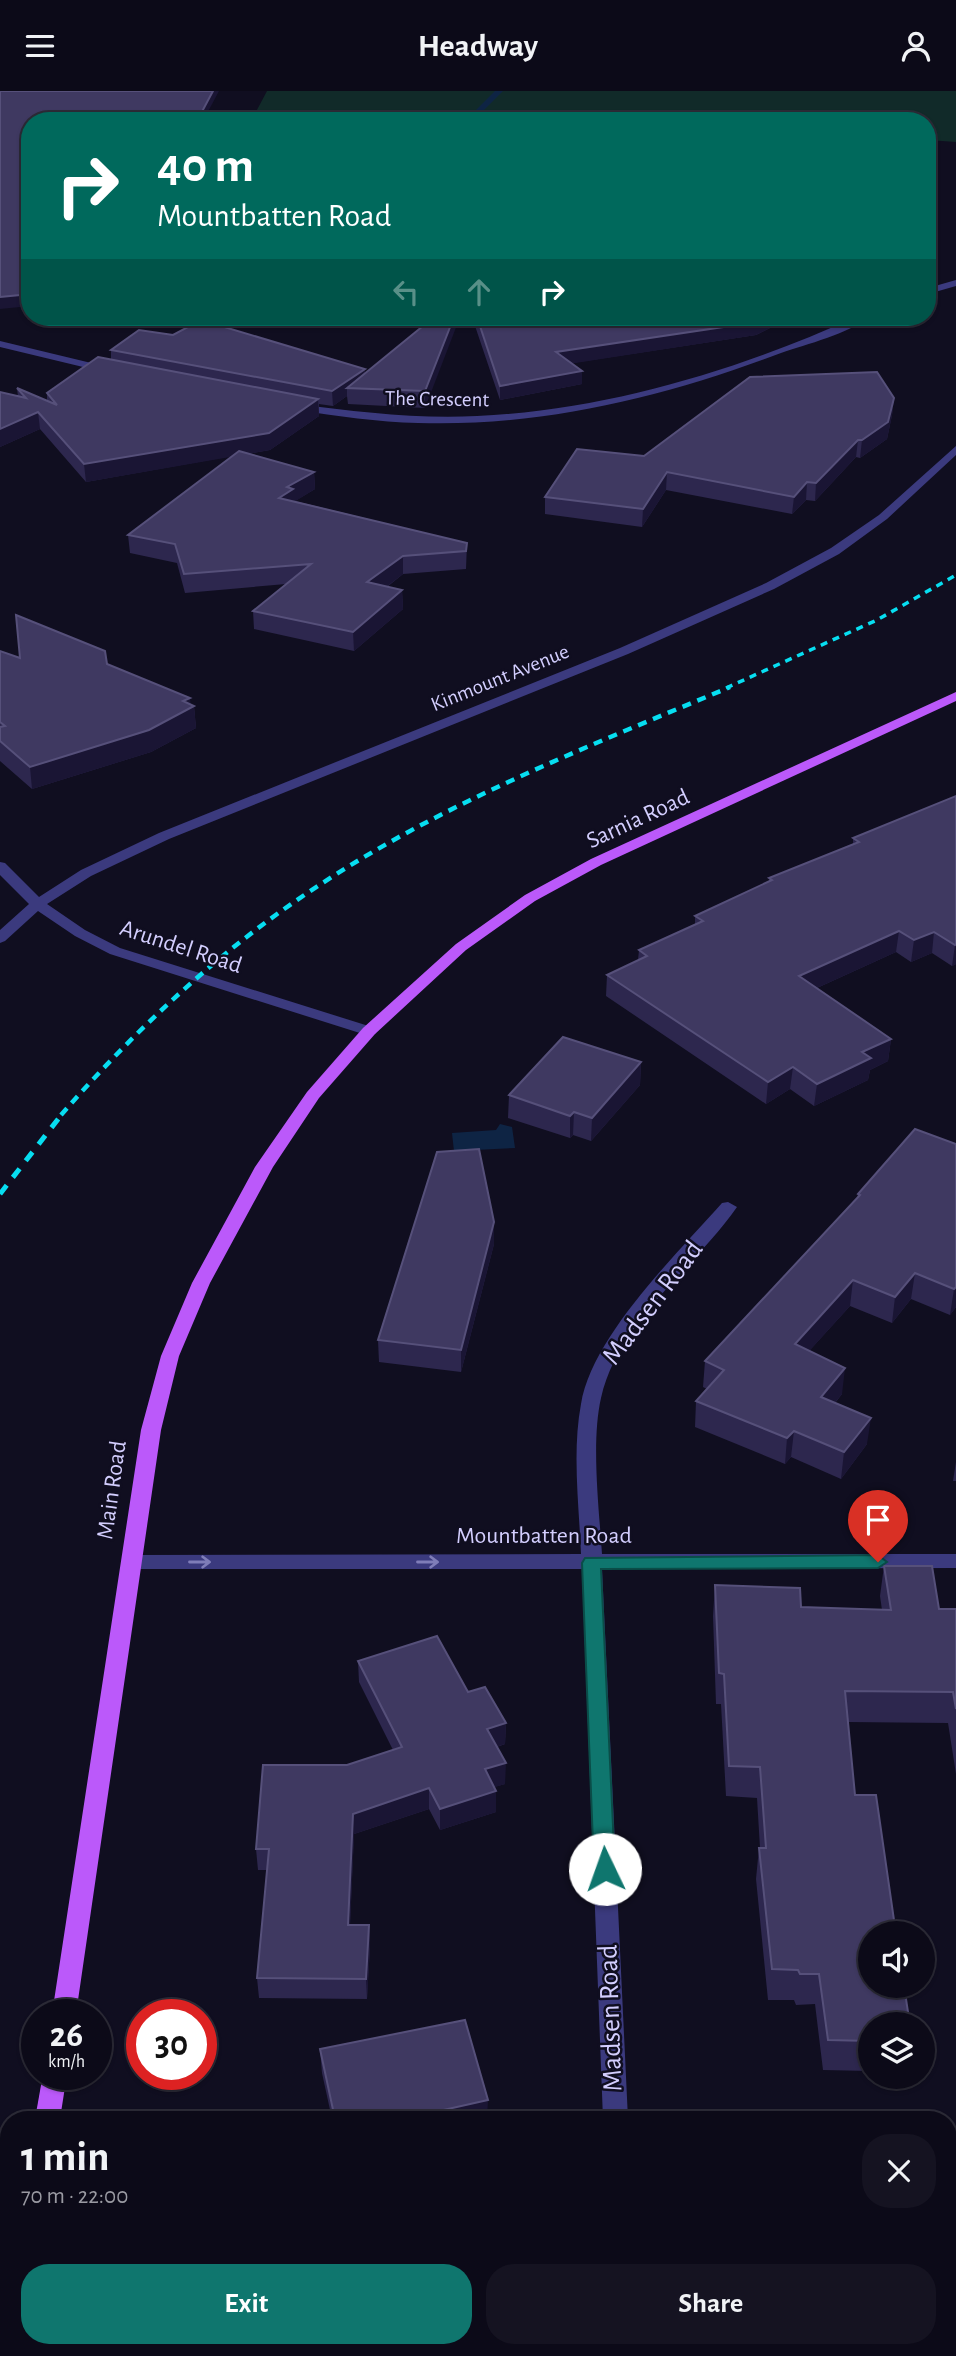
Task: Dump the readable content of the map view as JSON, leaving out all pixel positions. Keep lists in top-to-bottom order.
{
  "streets": {
    "main road": ["Sarnia Road", "Main Road"],
    "street": [
      "The Crescent",
      "Kinmount Avenue",
      "Arundel Road",
      "Madsen Road",
      "Mountbatten Road"
    ]
  },
  "crossings": [
    ["Kinmount Avenue", "Arundel Road"],
    ["Sarnia Road", "Arundel Road"],
    ["Sarnia Road", "Main Road"],
    ["Arundel Road", "Main Road"],
    ["Madsen Road", "Mountbatten Road"],
    ["Main Road", "Mountbatten Road"]
  ],
  "one_way": ["Mountbatten Road"],
  "page": {
    "header": "Headway",
    "turn": ["40 m", "Mountbatten Road"],
    "speed": "26 km/h",
    "limit": "30",
    "heading": ["1 min", "70 m · 22:00"],
    "buttons": ["Exit", "Share"]
  }
}
